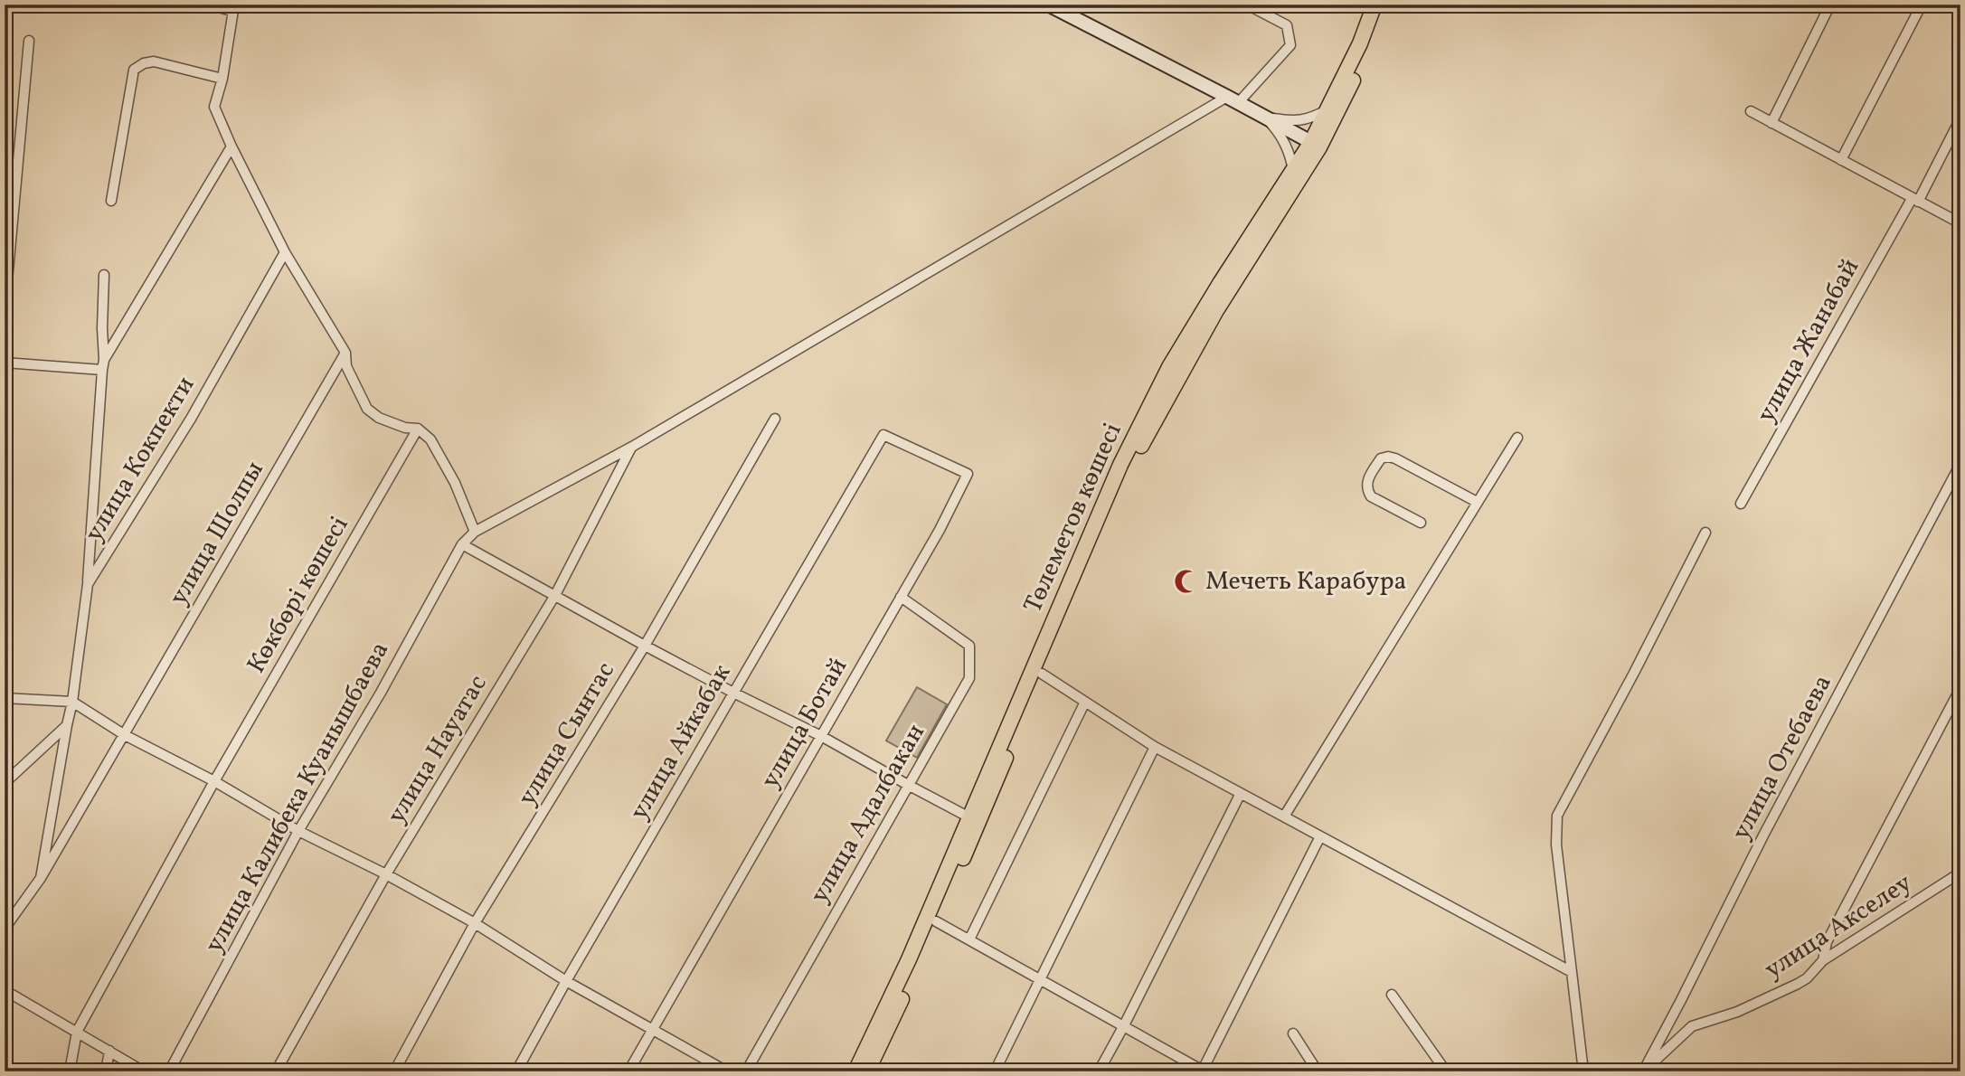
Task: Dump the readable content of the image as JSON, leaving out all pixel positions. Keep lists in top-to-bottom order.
{
  "streets": {
    "main road": ["Төлеметов көшесі"],
    "street": [
      "улица Жанабай",
      "улица Кокпекти",
      "улица Шолпы",
      "Көкбөрі көшесі",
      "улица Ботай",
      "улица Сынтас",
      "улица Айкабак",
      "улица Науатас",
      "улица Отебаева",
      "улица Калибека Куанышбаева",
      "улица Адалбакан",
      "улица Акселеу"
    ]
  },
  "crossings": [
    ["улица Кокпекти", "улица Шолпы"],
    ["улица Ботай", "улица Айкабак"],
    ["улица Ботай", "улица Адалбакан"],
    ["улица Науатас", "улица Калибека Куанышбаева"],
    ["улица Отебаева", "улица Акселеу"]
  ],
  "places": {
    "mosque": ["Мечеть Карабура"]
  }
}
